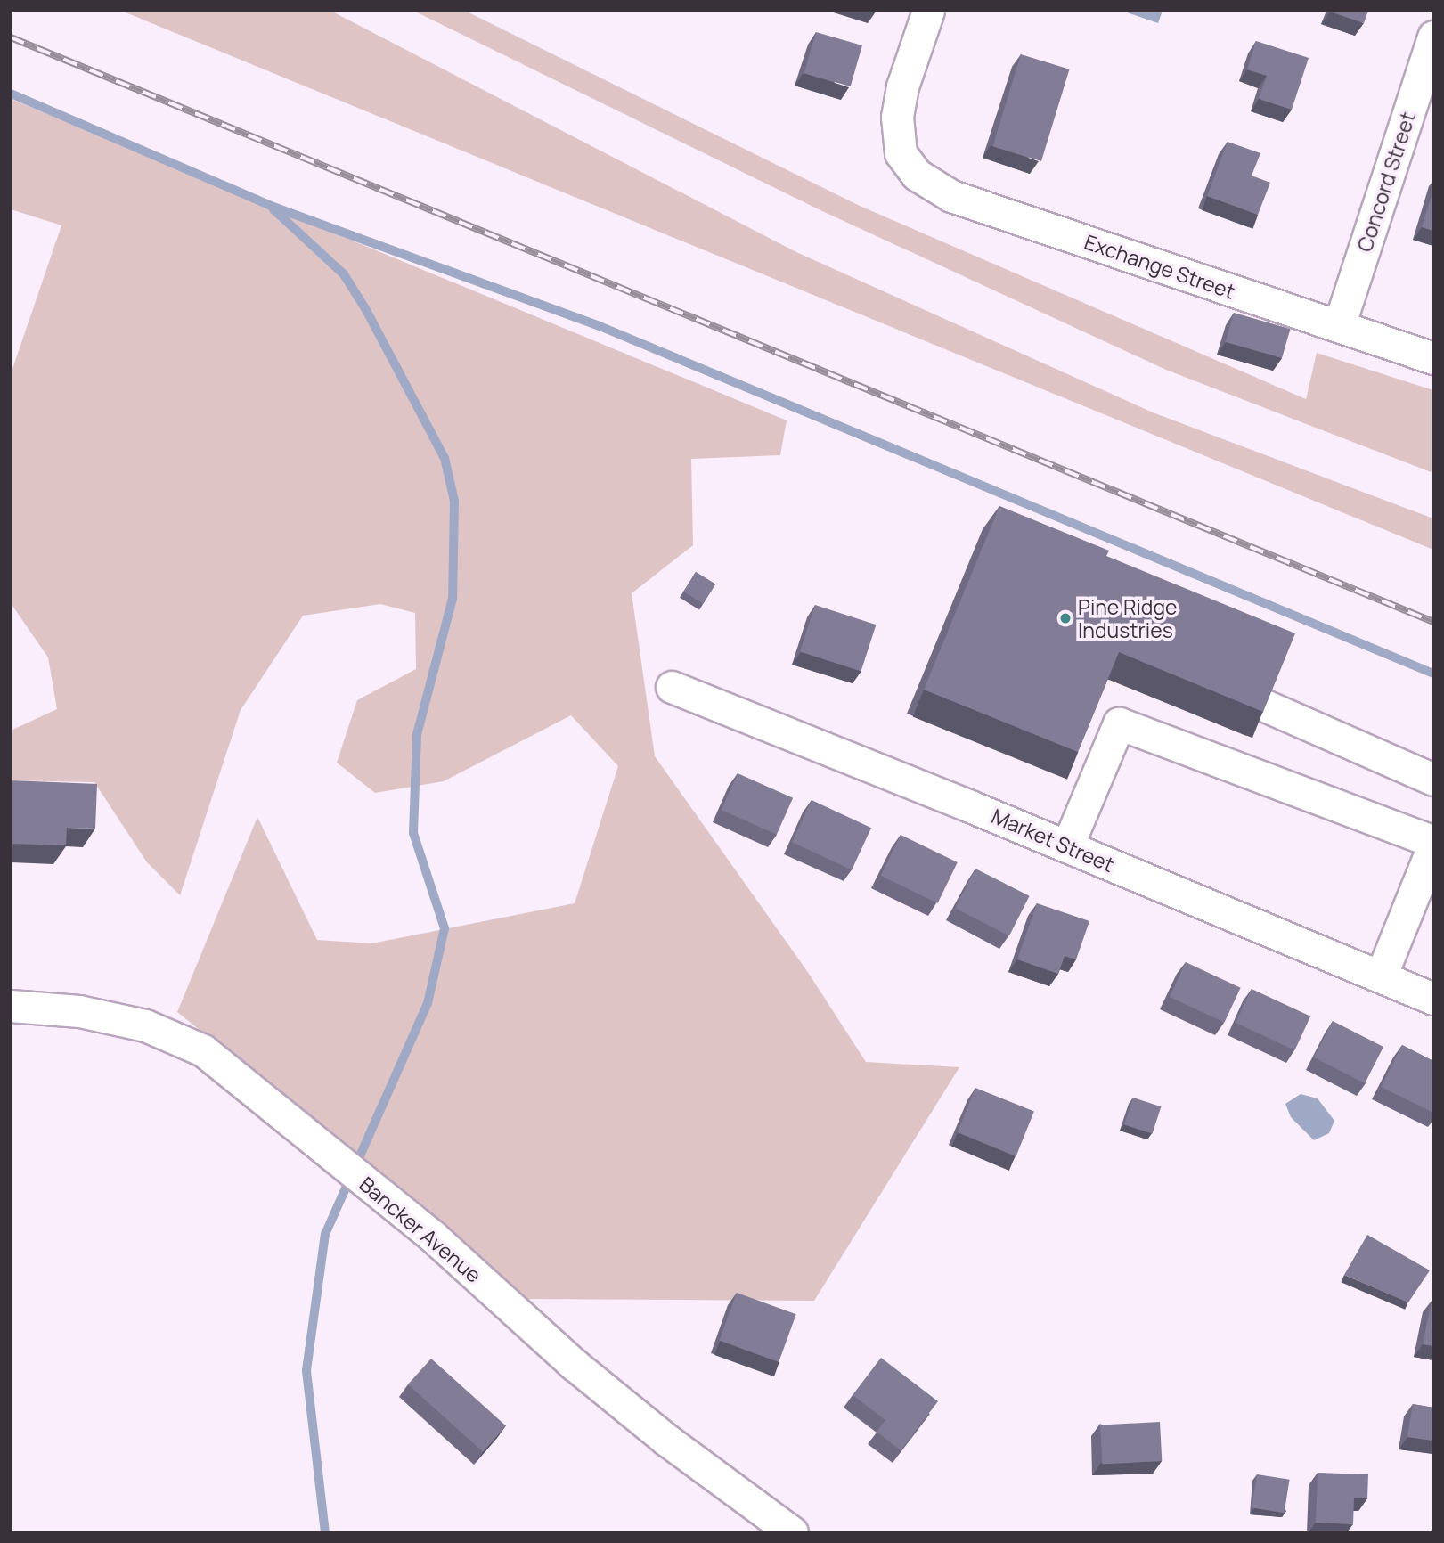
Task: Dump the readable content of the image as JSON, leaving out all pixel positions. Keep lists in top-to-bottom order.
{
  "streets": {
    "street": [
      "Concord Street",
      "Exchange Street",
      "Market Street",
      "Bancker Avenue"
    ]
  },
  "crossings": [
    ["Concord Street", "Exchange Street"]
  ],
  "places": ["Pine Ridge Industries"]
}
